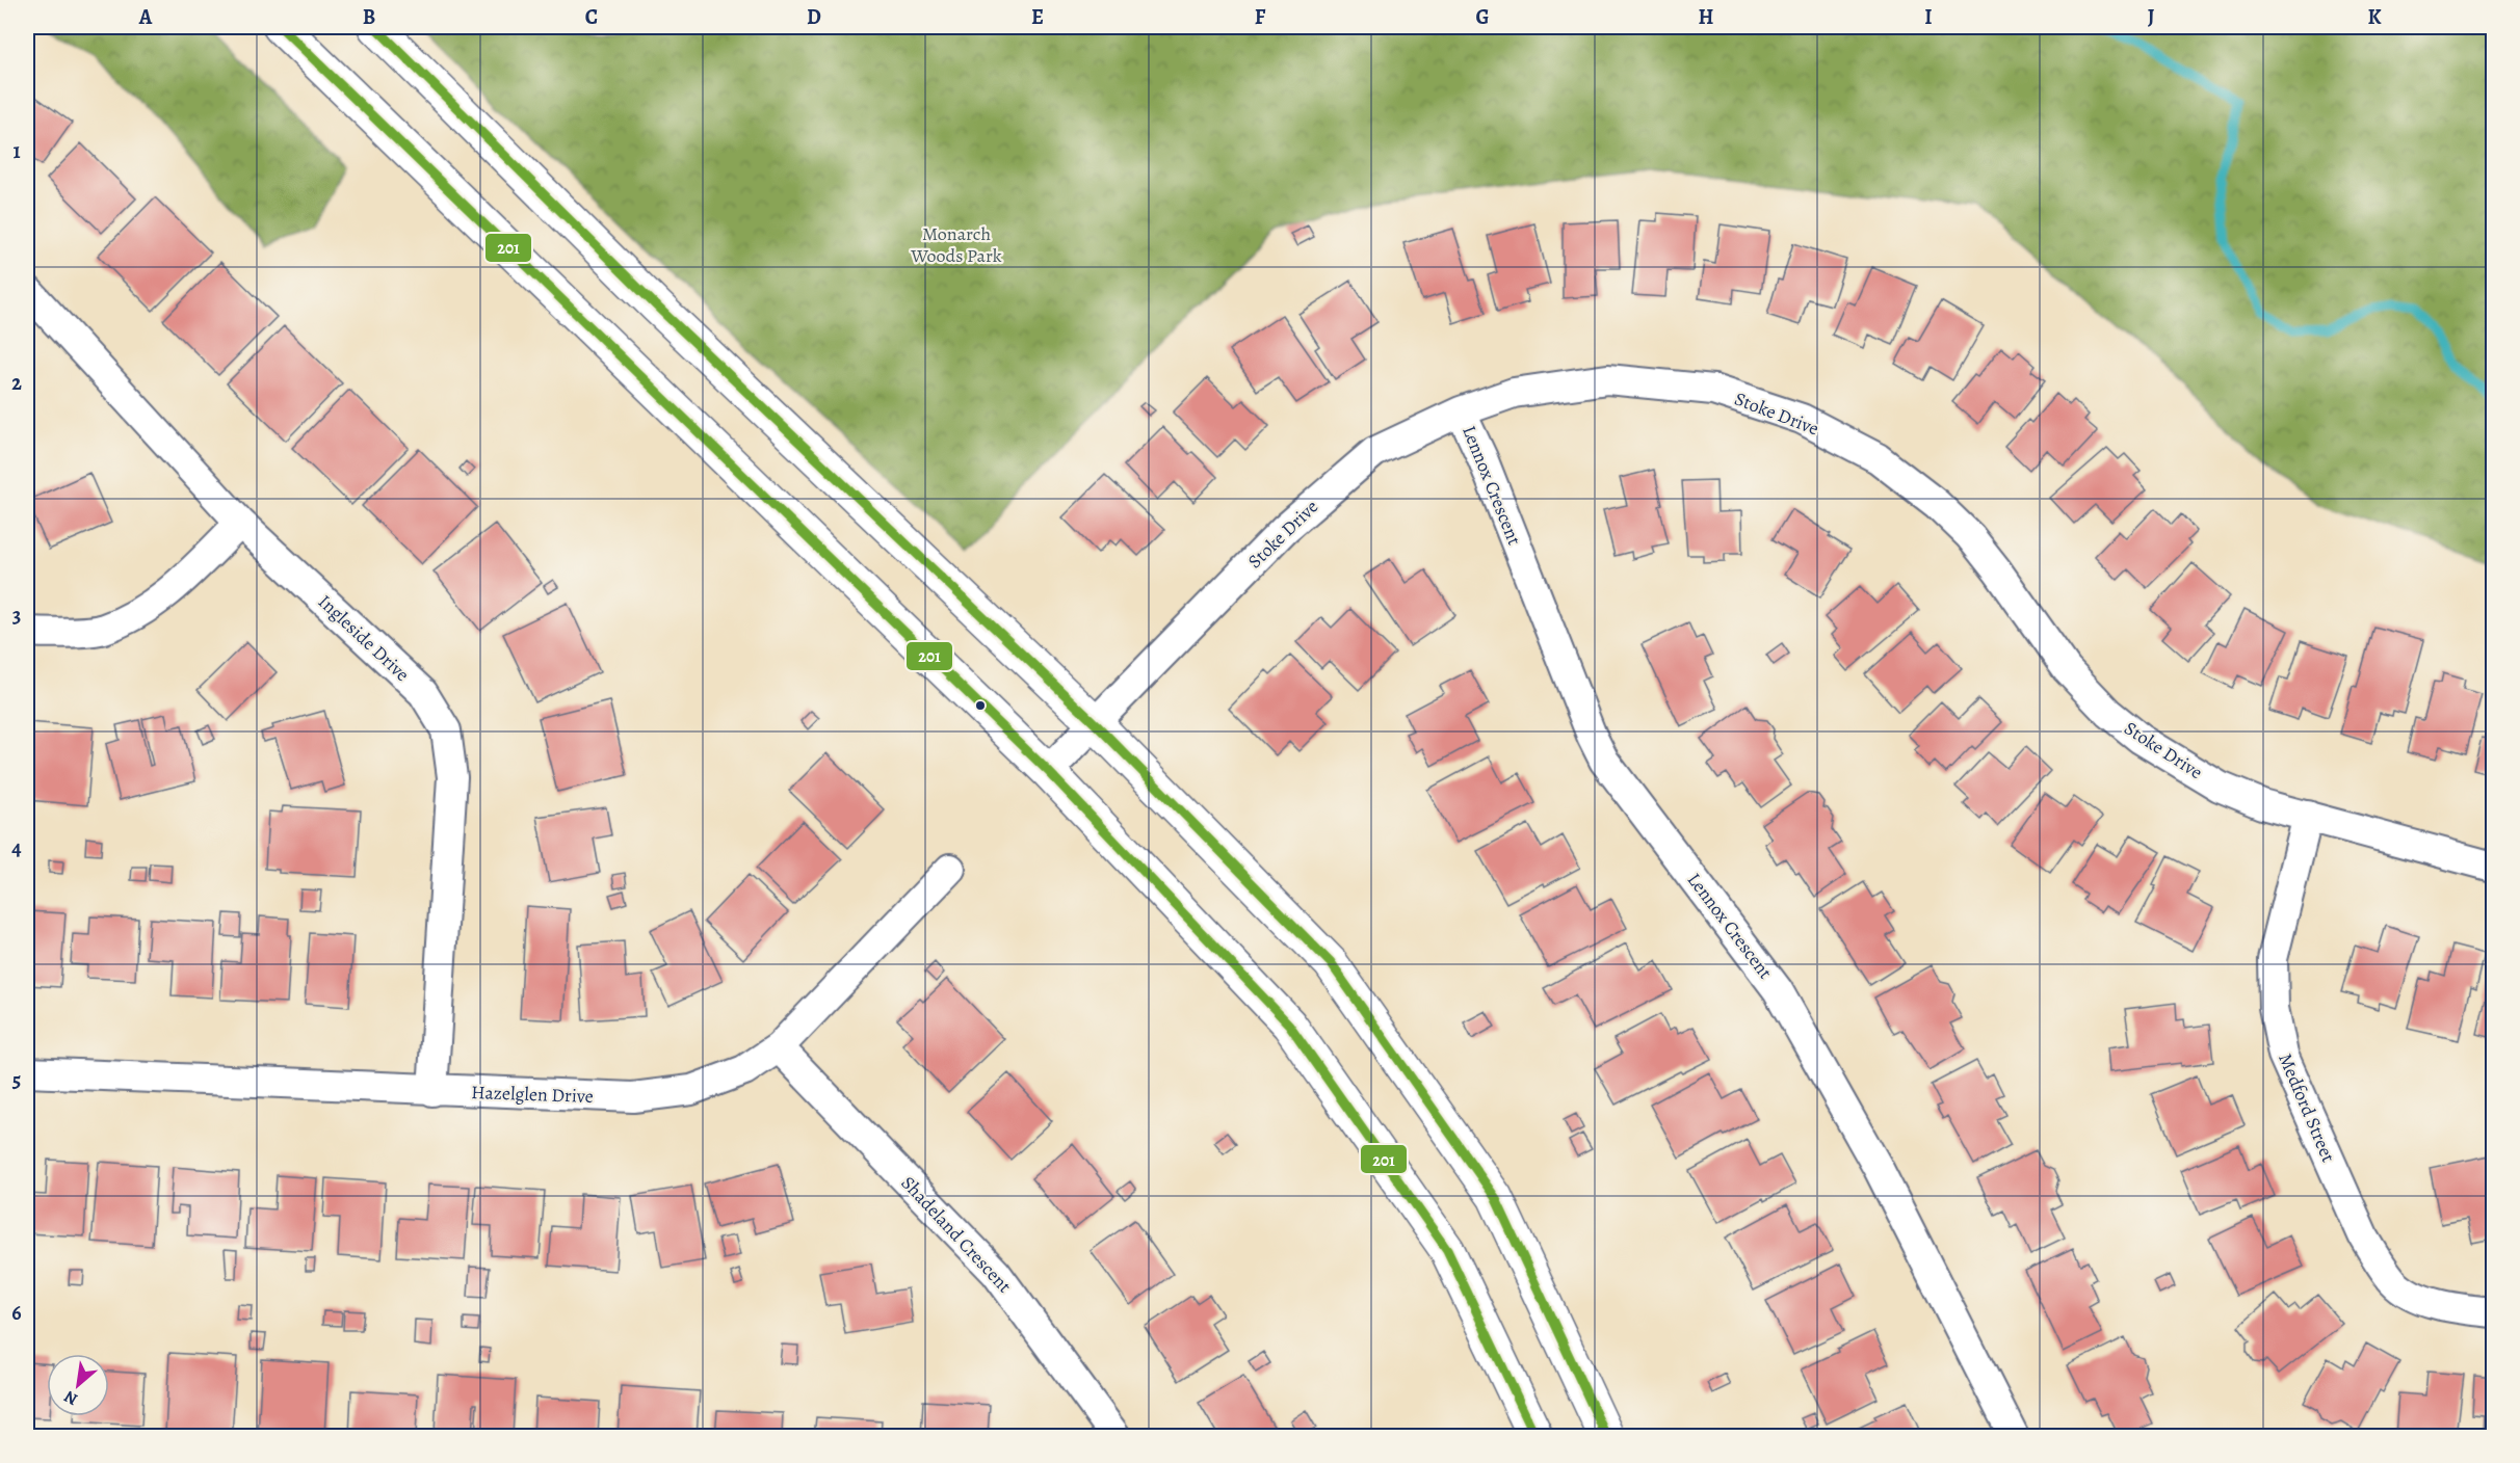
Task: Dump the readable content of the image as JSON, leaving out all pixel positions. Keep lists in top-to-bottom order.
{
  "streets": {
    "street": [
      "Stoke Drive",
      "Lennox Crescent",
      "Ingleside Drive",
      "Hazelglen Drive",
      "Medford Street",
      "Shadeland Crescent"
    ]
  },
  "crossings": [
    ["Stoke Drive", "Lennox Crescent"],
    ["Stoke Drive", "Medford Street"],
    ["Ingleside Drive", "Hazelglen Drive"],
    ["Hazelglen Drive", "Shadeland Crescent"]
  ],
  "parks": ["Monarch Woods Park"],
  "lines": ["transit line 201"],
  "north": "bottom left",
  "grid": {
    "columns": [
      "A",
      "B",
      "C",
      "D",
      "E",
      "F",
      "G",
      "H",
      "I",
      "J",
      "K"
    ],
    "rows": [
      "1",
      "2",
      "3",
      "4",
      "5",
      "6"
    ]
  }
}
